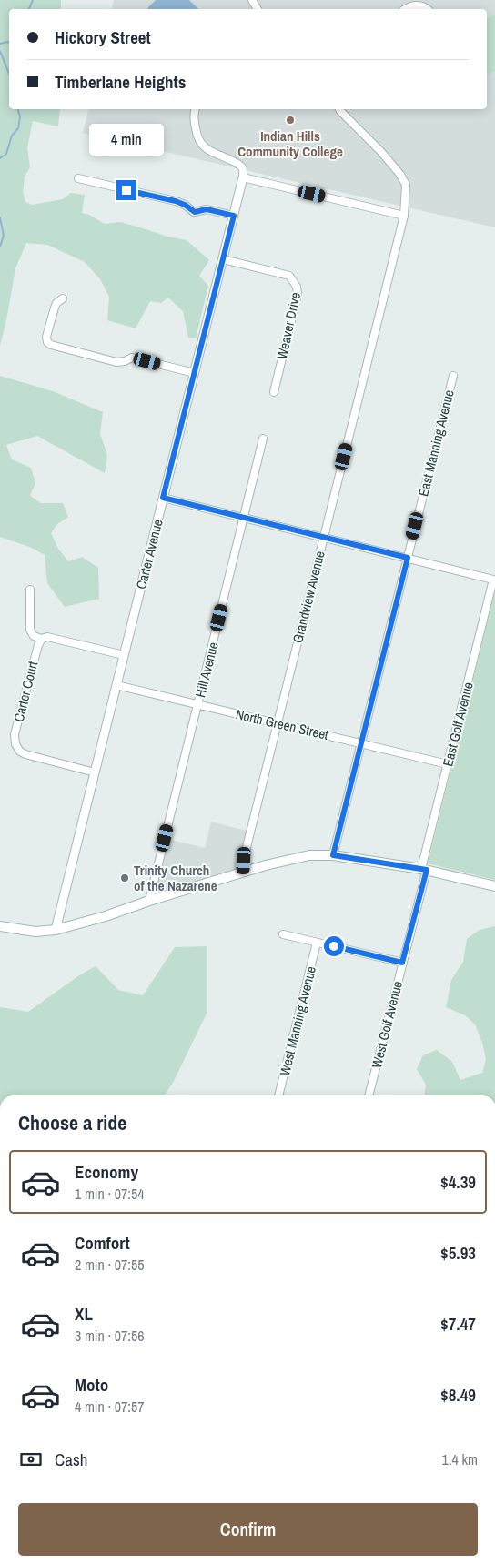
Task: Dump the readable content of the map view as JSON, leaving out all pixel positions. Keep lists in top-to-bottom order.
{
  "streets": {
    "street": [
      "Weaver Drive",
      "East Manning Avenue",
      "Carter Avenue",
      "Grandview Avenue",
      "Hill Avenue",
      "Carter Court",
      "North Green Street",
      "East Golf Avenue",
      "West Manning Avenue",
      "West Golf Avenue"
    ]
  },
  "crossings": [
    ["Weaver Drive", "Carter Avenue"],
    ["East Manning Avenue", "North Green Street"],
    ["East Manning Avenue", "East Golf Avenue"],
    ["Carter Avenue", "Carter Court"],
    ["Carter Avenue", "North Green Street"],
    ["Grandview Avenue", "North Green Street"],
    ["Hill Avenue", "North Green Street"],
    ["North Green Street", "East Golf Avenue"],
    ["East Golf Avenue", "West Golf Avenue"]
  ],
  "places": ["Indian Hills Community College", "Trinity Church of the Nazarene"],
  "page": {
    "banner": ["Hickory Street", "Timberlane Heights"],
    "bubble": "4 min",
    "heading": "Choose a ride",
    "list": [
      {
        "name": "Economy",
        "note": "1 min · 07:54",
        "value": "$4.39"
      },
      {
        "name": "Comfort",
        "note": "2 min · 07:55",
        "value": "$5.93"
      },
      {
        "name": "XL",
        "note": "3 min · 07:56",
        "value": "$7.47"
      },
      {
        "name": "Moto",
        "note": "4 min · 07:57",
        "value": "$8.49"
      }
    ],
    "pay": ["Cash", "1.4 km"],
    "buttons": "Confirm"
  }
}
